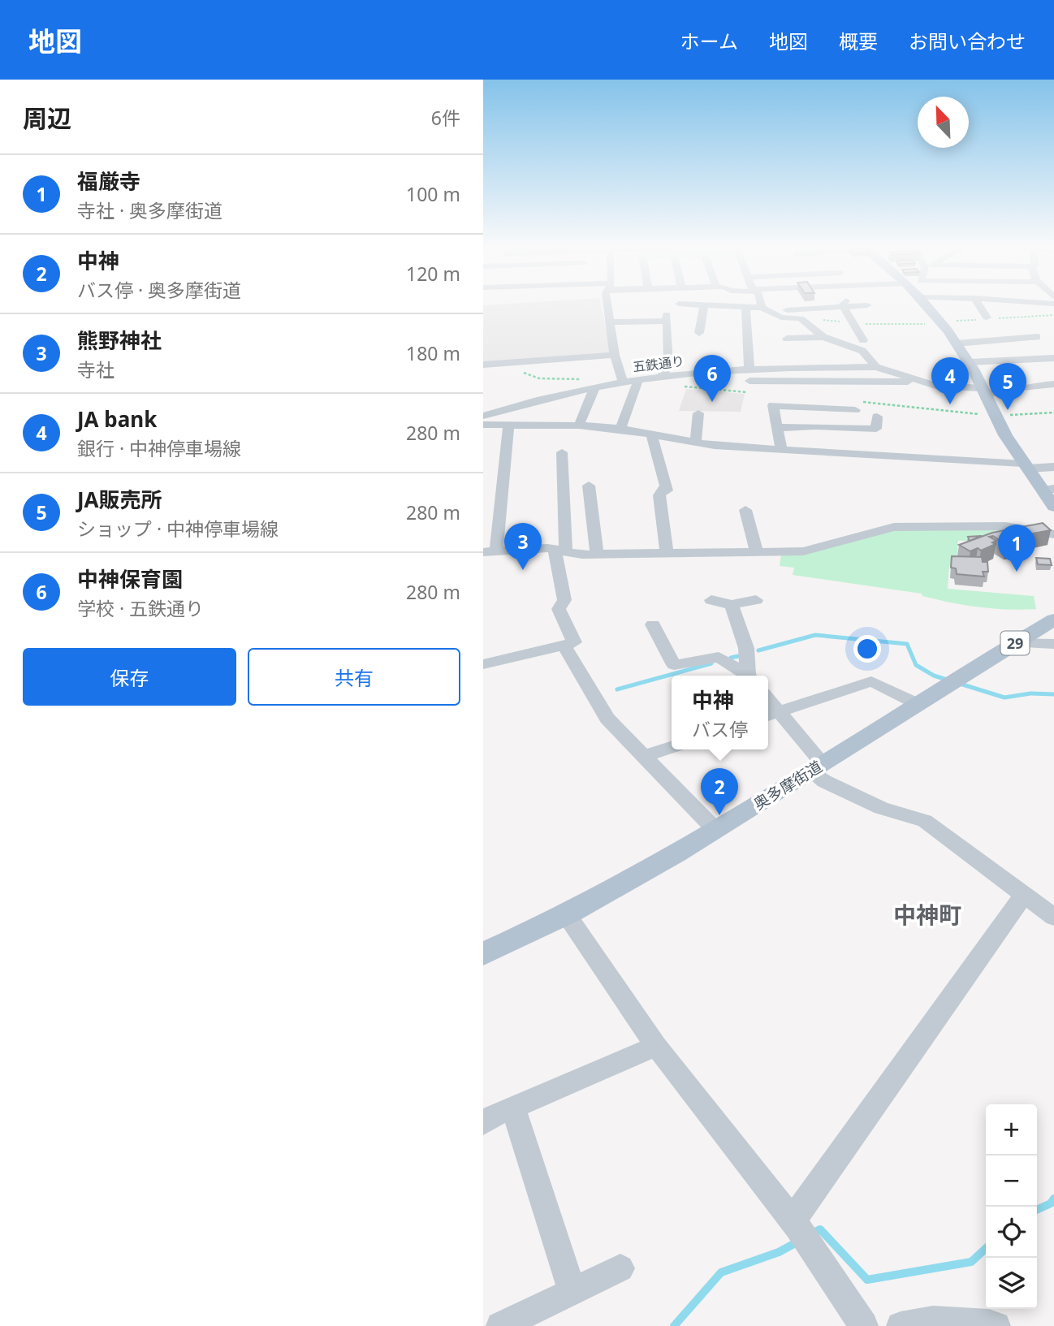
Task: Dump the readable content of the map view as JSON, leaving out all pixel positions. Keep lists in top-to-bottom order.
{
  "streets": {
    "main road": ["29", "奥多摩街道"],
    "street": ["五鉄通り"]
  },
  "districts": ["中神町"],
  "north": "top left",
  "page": {
    "header": "地図",
    "nav": [
      "ホーム",
      "地図",
      "概要",
      "お問い合わせ"
    ],
    "heading": ["周辺", "6件"],
    "list": [
      {
        "mark": "1",
        "name": "福厳寺",
        "note": "寺社 · 奥多摩街道",
        "value": "100 m"
      },
      {
        "mark": "2",
        "name": "中神",
        "note": "バス停 · 奥多摩街道",
        "value": "120 m"
      },
      {
        "mark": "3",
        "name": "熊野神社",
        "note": "寺社",
        "value": "180 m"
      },
      {
        "mark": "4",
        "name": "JA bank",
        "note": "銀行 · 中神停車場線",
        "value": "280 m"
      },
      {
        "mark": "5",
        "name": "JA販売所",
        "note": "ショップ · 中神停車場線",
        "value": "280 m"
      },
      {
        "mark": "6",
        "name": "中神保育園",
        "note": "学校 · 五鉄通り",
        "value": "280 m"
      }
    ],
    "pins": [
      "6",
      "4",
      "5",
      "3",
      "1",
      "2"
    ],
    "buttons": ["保存", "共有"],
    "popup": ["中神", "バス停"],
    "map_buttons": ["+", "−"]
  }
}
